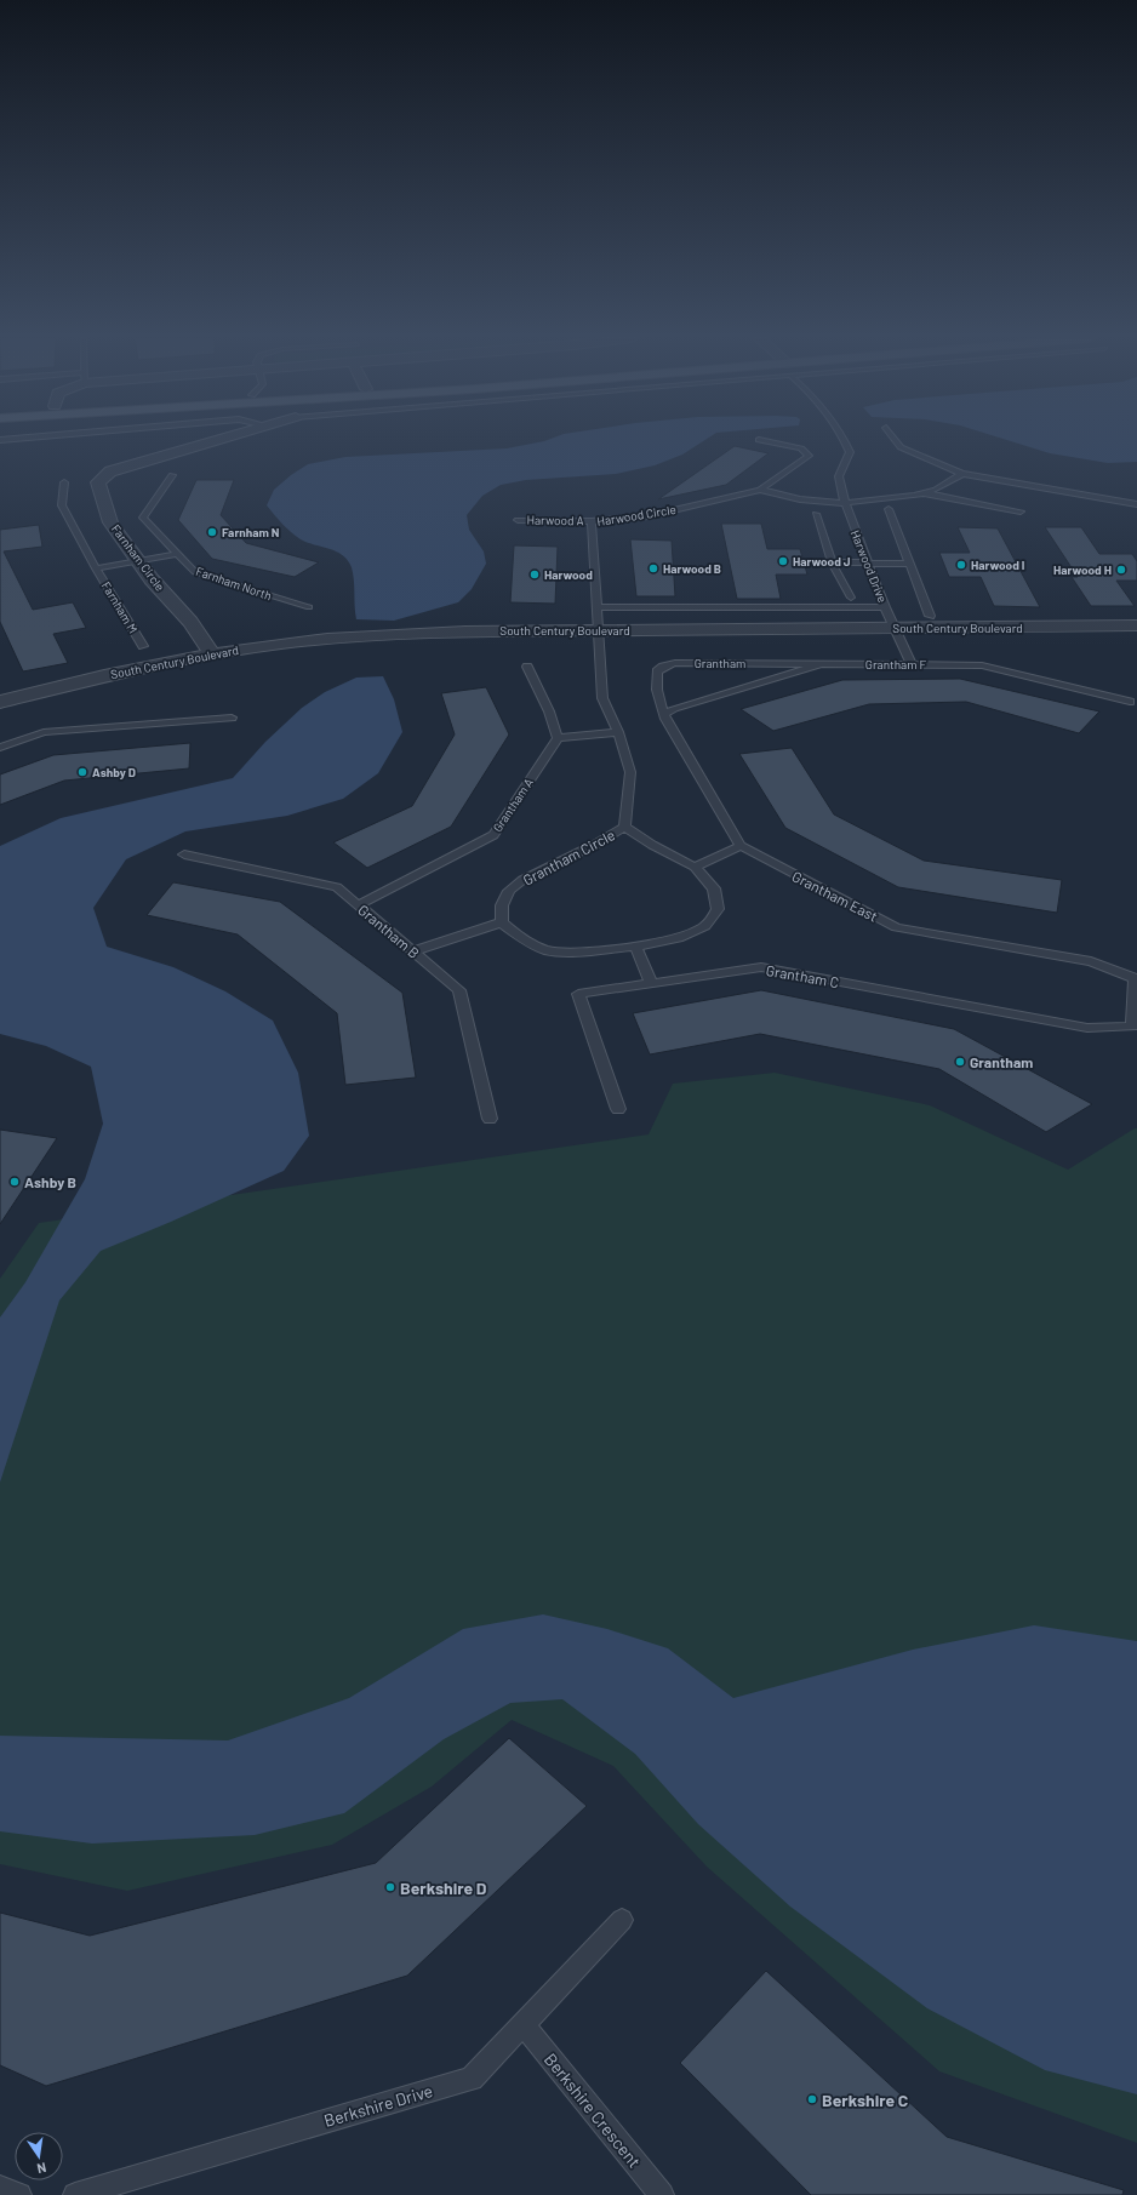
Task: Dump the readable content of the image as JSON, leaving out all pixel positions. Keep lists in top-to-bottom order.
{
  "streets": {
    "street": ["Farnham Circle", "South Century Boulevard"],
    "lane": [
      "Harwood Circle",
      "Harwood A",
      "Harwood Drive",
      "Farnham North",
      "Farnham M",
      "Grantham",
      "Grantham F",
      "Grantham A",
      "Grantham Circle",
      "Grantham East",
      "Grantham B",
      "Grantham C",
      "Berkshire Drive",
      "Berkshire Crescent"
    ]
  },
  "crossings": [
    ["Harwood Circle", "Harwood A"],
    ["Harwood Circle", "Harwood Drive"],
    ["Harwood Circle", "South Century Boulevard"],
    ["Harwood Circle", "Grantham Circle"],
    ["Farnham Circle", "South Century Boulevard"],
    ["Harwood Drive", "South Century Boulevard"],
    ["Harwood Drive", "Grantham F"],
    ["South Century Boulevard", "Grantham Circle"],
    ["Grantham", "Grantham F"],
    ["Grantham A", "Grantham B"],
    ["Grantham East", "Grantham C"],
    ["Berkshire Drive", "Berkshire Crescent"]
  ],
  "places": [
    "Farnham N",
    "Harwood J",
    "Harwood I",
    "Harwood B",
    "Harwood H",
    "Harwood",
    "Ashby D",
    "Grantham",
    "Ashby B",
    "Berkshire D",
    "Berkshire C"
  ],
  "north": "bottom"
}
